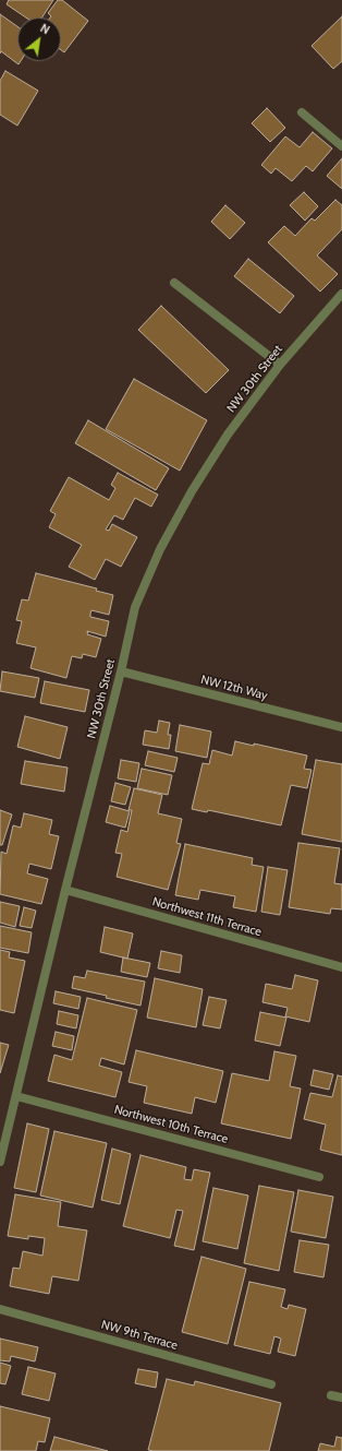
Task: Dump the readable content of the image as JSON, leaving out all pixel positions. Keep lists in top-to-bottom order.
{
  "streets": {
    "street": [
      "NW 30th Street",
      "NW 12th Way",
      "Northwest 11th Terrace",
      "Northwest 10th Terrace",
      "NW 9th Terrace"
    ]
  },
  "crossings": [
    ["NW 30th Street", "NW 12th Way"],
    ["NW 30th Street", "Northwest 11th Terrace"],
    ["NW 30th Street", "Northwest 10th Terrace"]
  ],
  "north": "top right"
}
